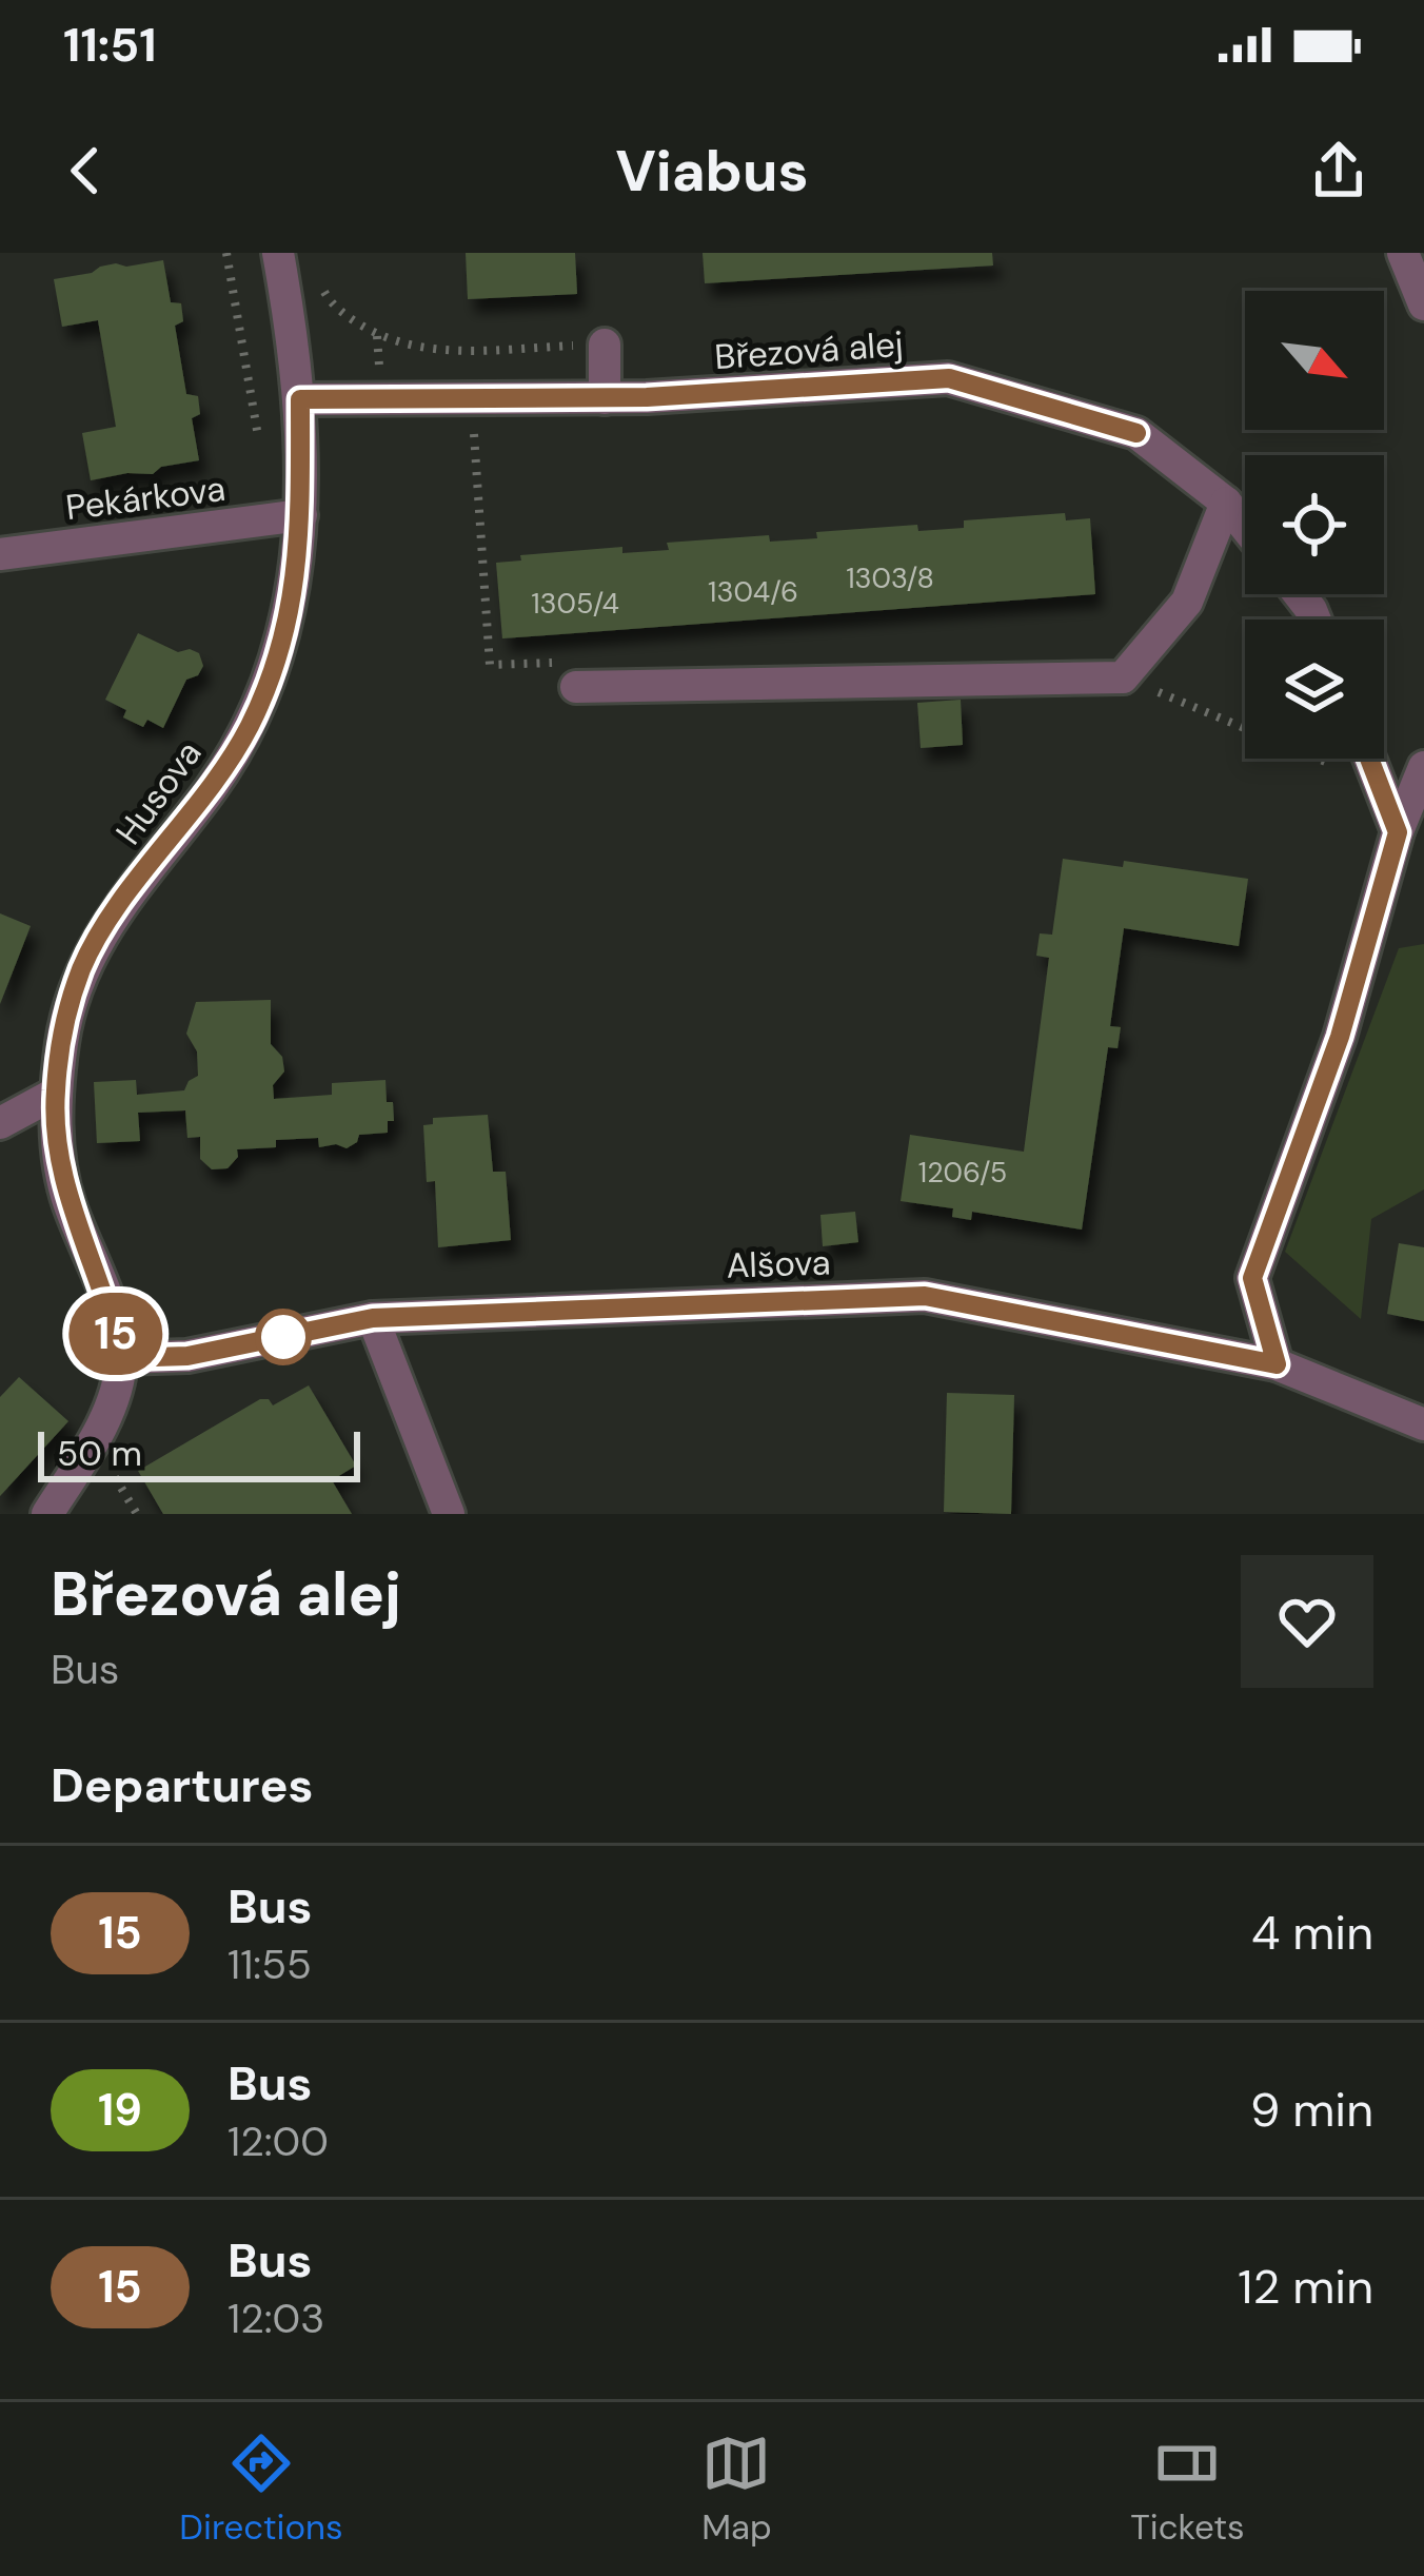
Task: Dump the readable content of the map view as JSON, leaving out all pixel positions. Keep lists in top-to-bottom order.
{
  "streets": {
    "street": [
      "Březová alej",
      "Pekárkova",
      "Husova",
      "Alšova"
    ]
  },
  "crossings": [
    ["Březová alej", "Husova"],
    ["Pekárkova", "Husova"],
    ["Husova", "Alšova"]
  ],
  "lines": ["bus line 15"],
  "house_numbers": [
    "1303/8",
    "1304/6",
    "1305/4",
    "1206/5"
  ],
  "scale_bar": "50 m",
  "north": "bottom right",
  "page": {
    "status": "11:51",
    "header": "Viabus",
    "on_map": "15",
    "scale": "50 m",
    "heading": [
      ["Březová alej", "Bus"],
      "Departures"
    ],
    "list": [
      {
        "mark": "15",
        "name": "Bus",
        "note": "11:55",
        "value": "4 min"
      },
      {
        "mark": "19",
        "name": "Bus",
        "note": "12:00",
        "value": "9 min"
      },
      {
        "mark": "15",
        "name": "Bus",
        "note": "12:03",
        "value": "12 min"
      }
    ],
    "tabs": ["Directions", "Map", "Tickets"]
  }
}
